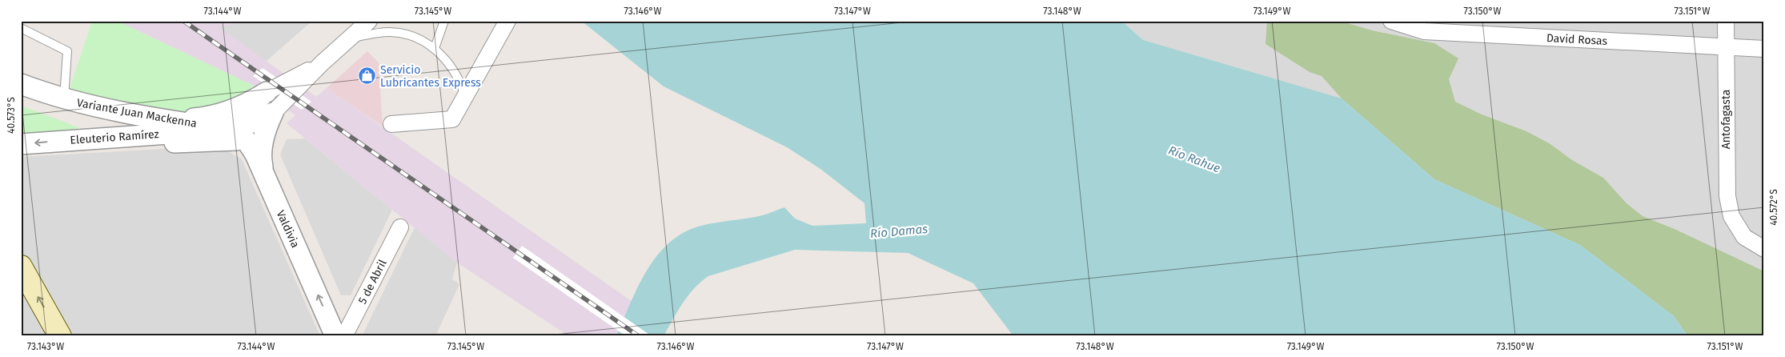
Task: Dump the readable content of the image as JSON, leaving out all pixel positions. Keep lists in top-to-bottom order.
{
  "streets": {
    "street": [
      "David Rosas",
      "Variante Juan Mackenna",
      "Antofagasta",
      "Eleuterio Ramírez",
      "Valdivia",
      "5 de Abril"
    ]
  },
  "crossings": [
    ["David Rosas", "Antofagasta"],
    ["Variante Juan Mackenna", "Eleuterio Ramírez"],
    ["Variante Juan Mackenna", "Valdivia"],
    ["Eleuterio Ramírez", "Valdivia"]
  ],
  "one_way": ["Valdivia"],
  "water": ["Río Rahue", "Río Damas"],
  "places": {
    "shop": ["Servicio Lubricantes Express"]
  },
  "coordinates": [
    "73.144°W",
    "73.145°W",
    "73.146°W",
    "73.147°W",
    "73.148°W",
    "73.149°W",
    "73.150°W",
    "73.151°W",
    "40.573°S",
    "40.572°S",
    "73.143°W"
  ]
}
